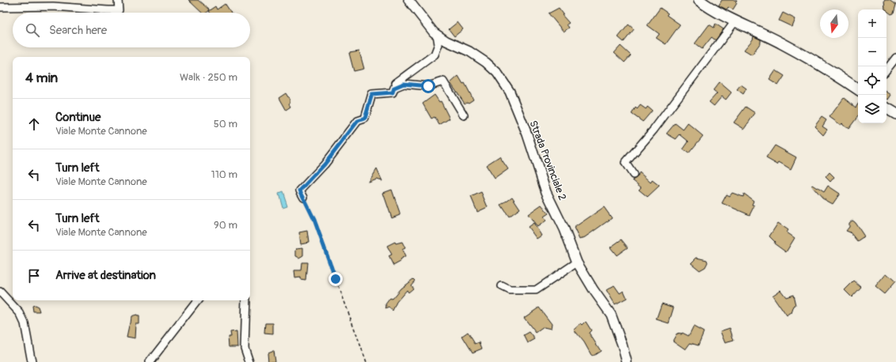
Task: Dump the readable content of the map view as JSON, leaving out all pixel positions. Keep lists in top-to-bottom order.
{
  "streets": {
    "street": ["Strada Provinciale 2"]
  },
  "north": "bottom",
  "page": {
    "map_buttons": ["+", "−"],
    "search": "Search here",
    "heading": ["4 min", "Walk · 250 m"],
    "list": [
      ["Continue", "Viale Monte Cannone", "50 m"],
      ["Turn left", "Viale Monte Cannone", "110 m"],
      ["Turn left", "Viale Monte Cannone", "90 m"],
      "Arrive at destination"
    ]
  }
}
